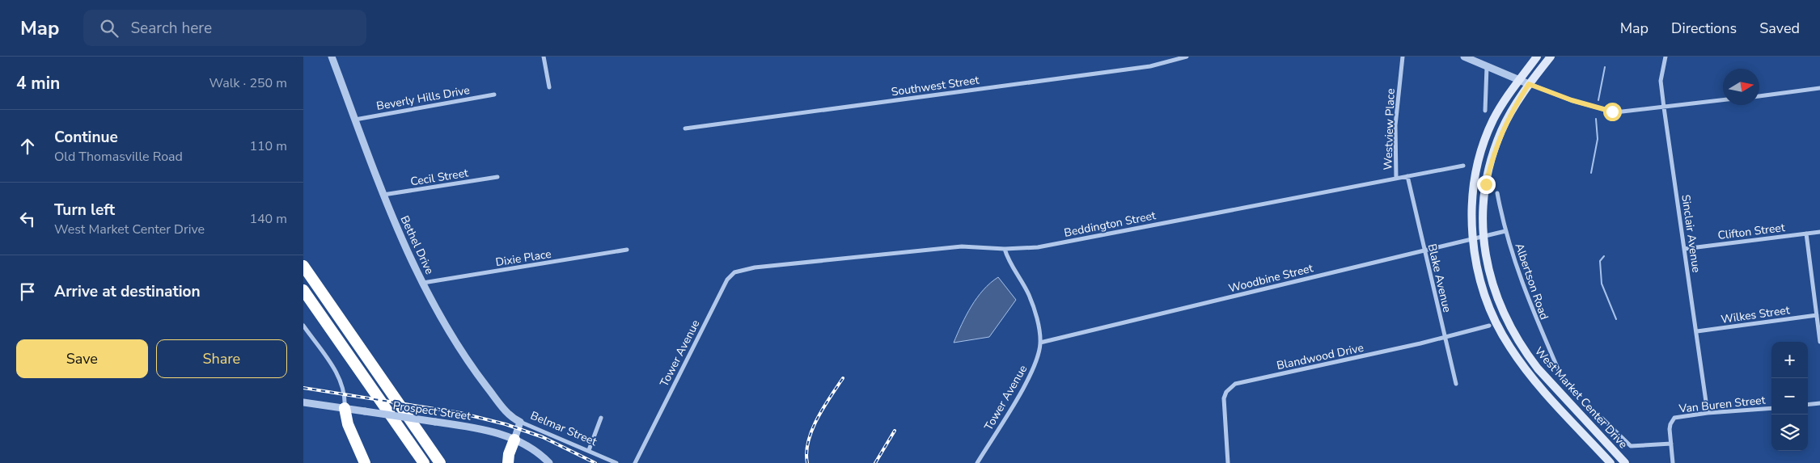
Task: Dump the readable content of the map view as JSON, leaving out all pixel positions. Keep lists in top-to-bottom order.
{
  "streets": {
    "main road": ["West Market Center Drive"],
    "street": [
      "Southwest Street",
      "Beverly Hills Drive",
      "Westview Place",
      "Cecil Street",
      "Beddington Street",
      "Clifton Street",
      "Sinclair Avenue",
      "Bethel Drive",
      "Dixie Place",
      "Woodbine Street",
      "Blake Avenue",
      "Albertson Road",
      "Wilkes Street",
      "Tower Avenue",
      "Blandwood Drive",
      "Van Buren Street",
      "Prospect Street",
      "Belmar Street"
    ]
  },
  "crossings": [
    ["Beverly Hills Drive", "Bethel Drive"],
    ["Westview Place", "Beddington Street"],
    ["Cecil Street", "Bethel Drive"],
    ["Beddington Street", "Blake Avenue"],
    ["Beddington Street", "Tower Avenue"],
    ["Clifton Street", "Sinclair Avenue"],
    ["Sinclair Avenue", "Wilkes Street"],
    ["Sinclair Avenue", "Van Buren Street"],
    ["Bethel Drive", "Dixie Place"],
    ["Bethel Drive", "Belmar Street"],
    ["Woodbine Street", "Blake Avenue"],
    ["Woodbine Street", "Albertson Road"],
    ["Woodbine Street", "Tower Avenue"],
    ["Woodbine Street", "West Market Center Drive"],
    ["Blake Avenue", "Blandwood Drive"],
    ["Prospect Street", "Belmar Street"]
  ],
  "north": "right",
  "page": {
    "header": "Map",
    "search": "Search here",
    "nav": ["Map", "Directions", "Saved"],
    "heading": ["4 min", "Walk · 250 m"],
    "list": [
      ["Continue", "Old Thomasville Road", "110 m"],
      ["Turn left", "West Market Center Drive", "140 m"],
      "Arrive at destination"
    ],
    "buttons": ["Save", "Share"],
    "map_buttons": ["+", "−"]
  }
}
